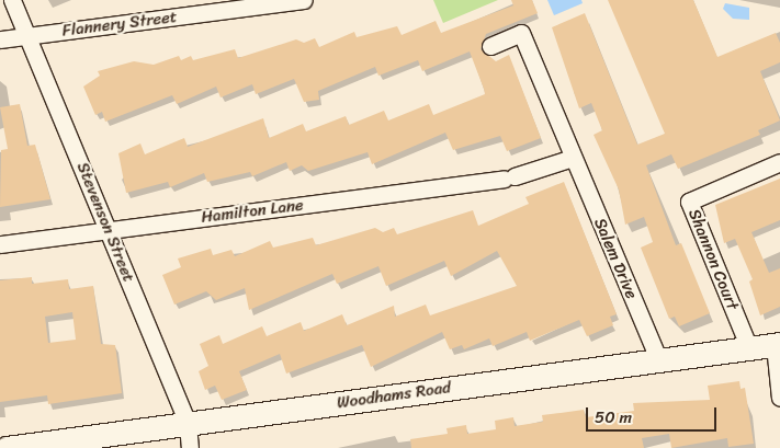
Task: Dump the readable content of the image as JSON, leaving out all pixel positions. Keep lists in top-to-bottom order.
{
  "streets": {
    "street": [
      "Flannery Street",
      "Hamilton Lane",
      "Stevenson Street",
      "Salem Drive",
      "Shannon Court",
      "Woodhams Road"
    ]
  },
  "crossings": [
    ["Flannery Street", "Stevenson Street"],
    ["Hamilton Lane", "Stevenson Street"],
    ["Hamilton Lane", "Salem Drive"],
    ["Stevenson Street", "Woodhams Road"],
    ["Salem Drive", "Woodhams Road"],
    ["Shannon Court", "Woodhams Road"]
  ],
  "scale_bar": "50 m"
}
